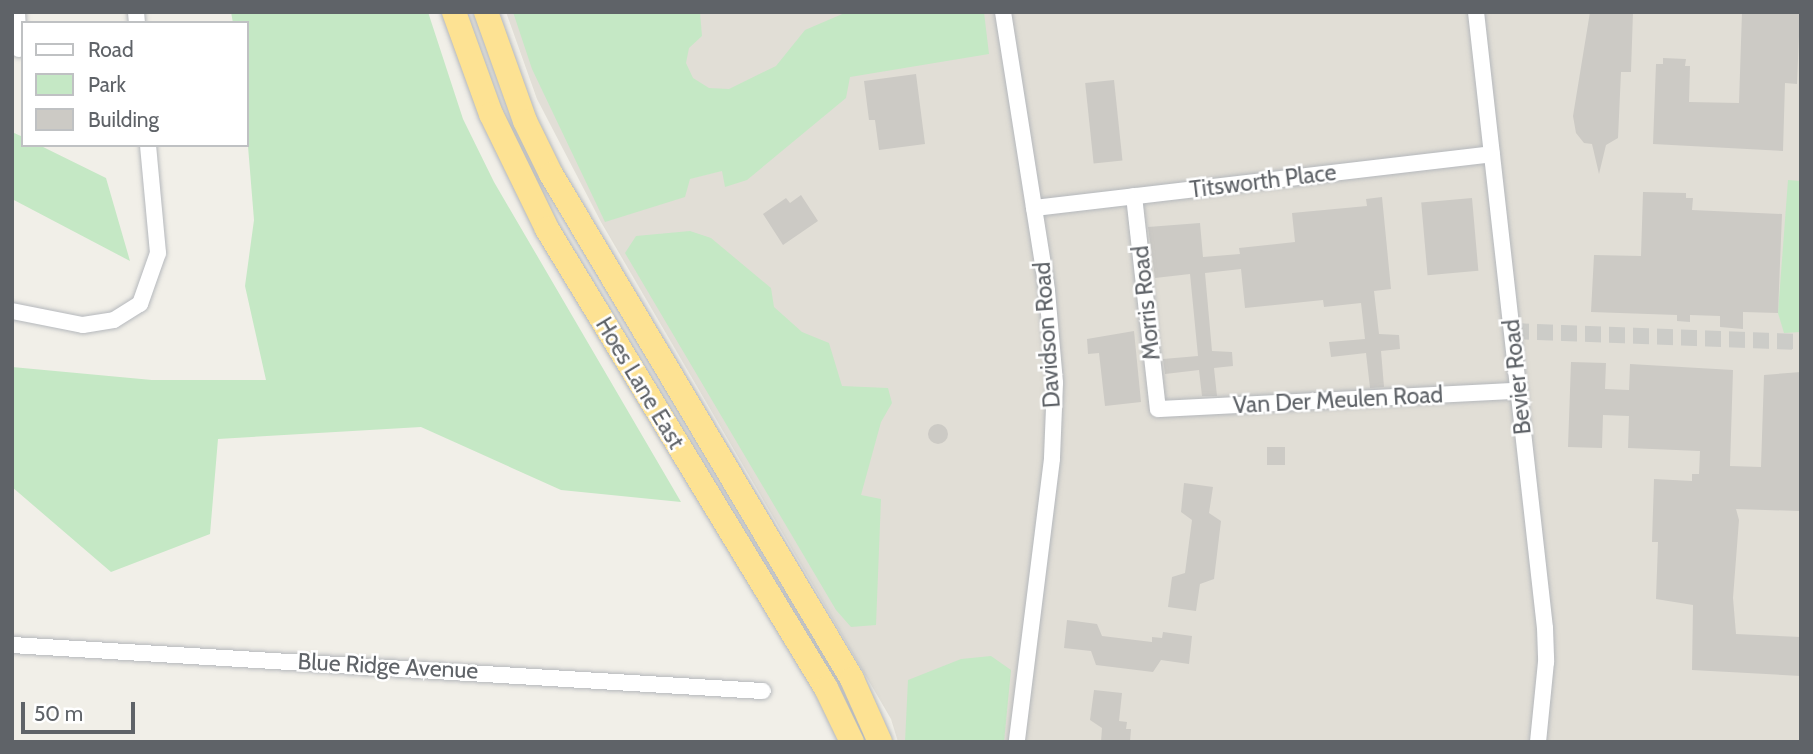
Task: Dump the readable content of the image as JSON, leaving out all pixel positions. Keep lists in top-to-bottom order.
{
  "streets": {
    "highway": ["Hoes Lane East"],
    "street": [
      "Titsworth Place",
      "Morris Road",
      "Davidson Road",
      "Bevier Road",
      "Van Der Meulen Road",
      "Blue Ridge Avenue"
    ]
  },
  "crossings": [
    ["Titsworth Place", "Morris Road"],
    ["Titsworth Place", "Davidson Road"],
    ["Titsworth Place", "Bevier Road"],
    ["Morris Road", "Van Der Meulen Road"],
    ["Bevier Road", "Van Der Meulen Road"]
  ],
  "legend": ["Road", "Park", "Building"],
  "scale_bar": "50 m"
}
